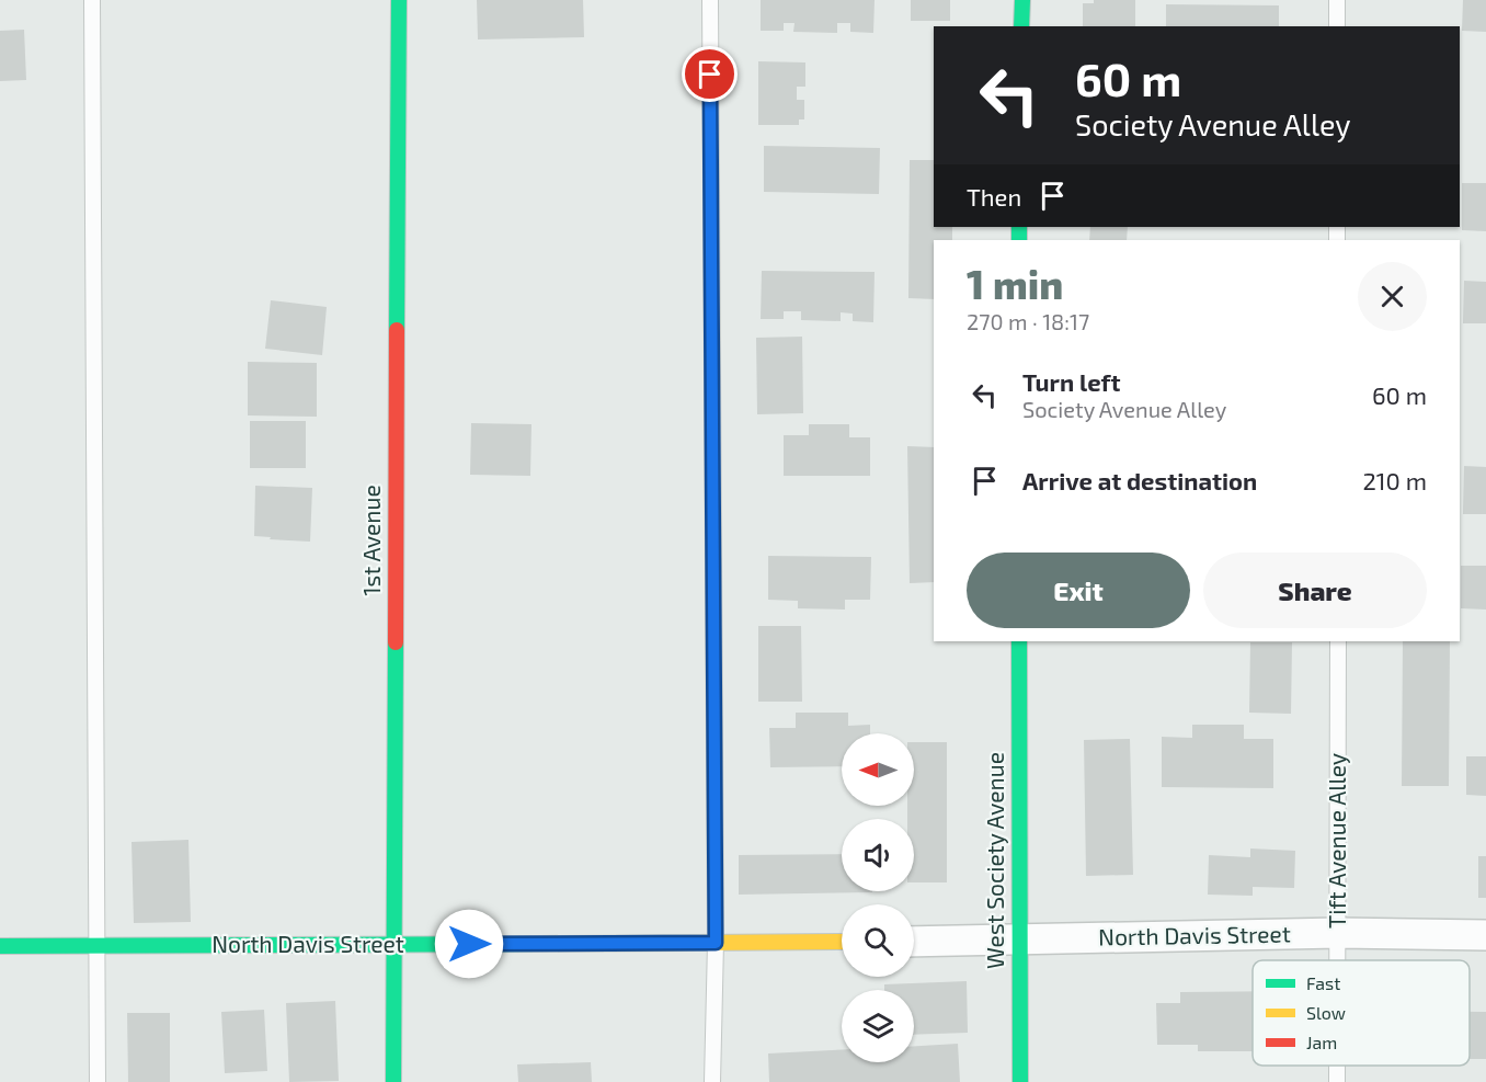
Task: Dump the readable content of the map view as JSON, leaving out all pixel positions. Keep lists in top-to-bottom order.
{
  "streets": {
    "street": ["1st Avenue", "West Society Avenue", "North Davis Street"],
    "lane": ["Tift Avenue Alley"]
  },
  "crossings": [
    ["1st Avenue", "North Davis Street"],
    ["Tift Avenue Alley", "North Davis Street"],
    ["West Society Avenue", "North Davis Street"]
  ],
  "legend": ["Fast", "Slow", "Jam"],
  "north": "left",
  "page": {
    "turn": ["60 m", "Society Avenue Alley"],
    "then": "Then",
    "heading": ["1 min", "270 m · 18:17"],
    "list": [
      {
        "name": "Turn left",
        "note": "Society Avenue Alley",
        "value": "60 m"
      },
      {
        "name": "Arrive at destination",
        "value": "210 m"
      }
    ],
    "buttons": ["Exit", "Share"]
  }
}
